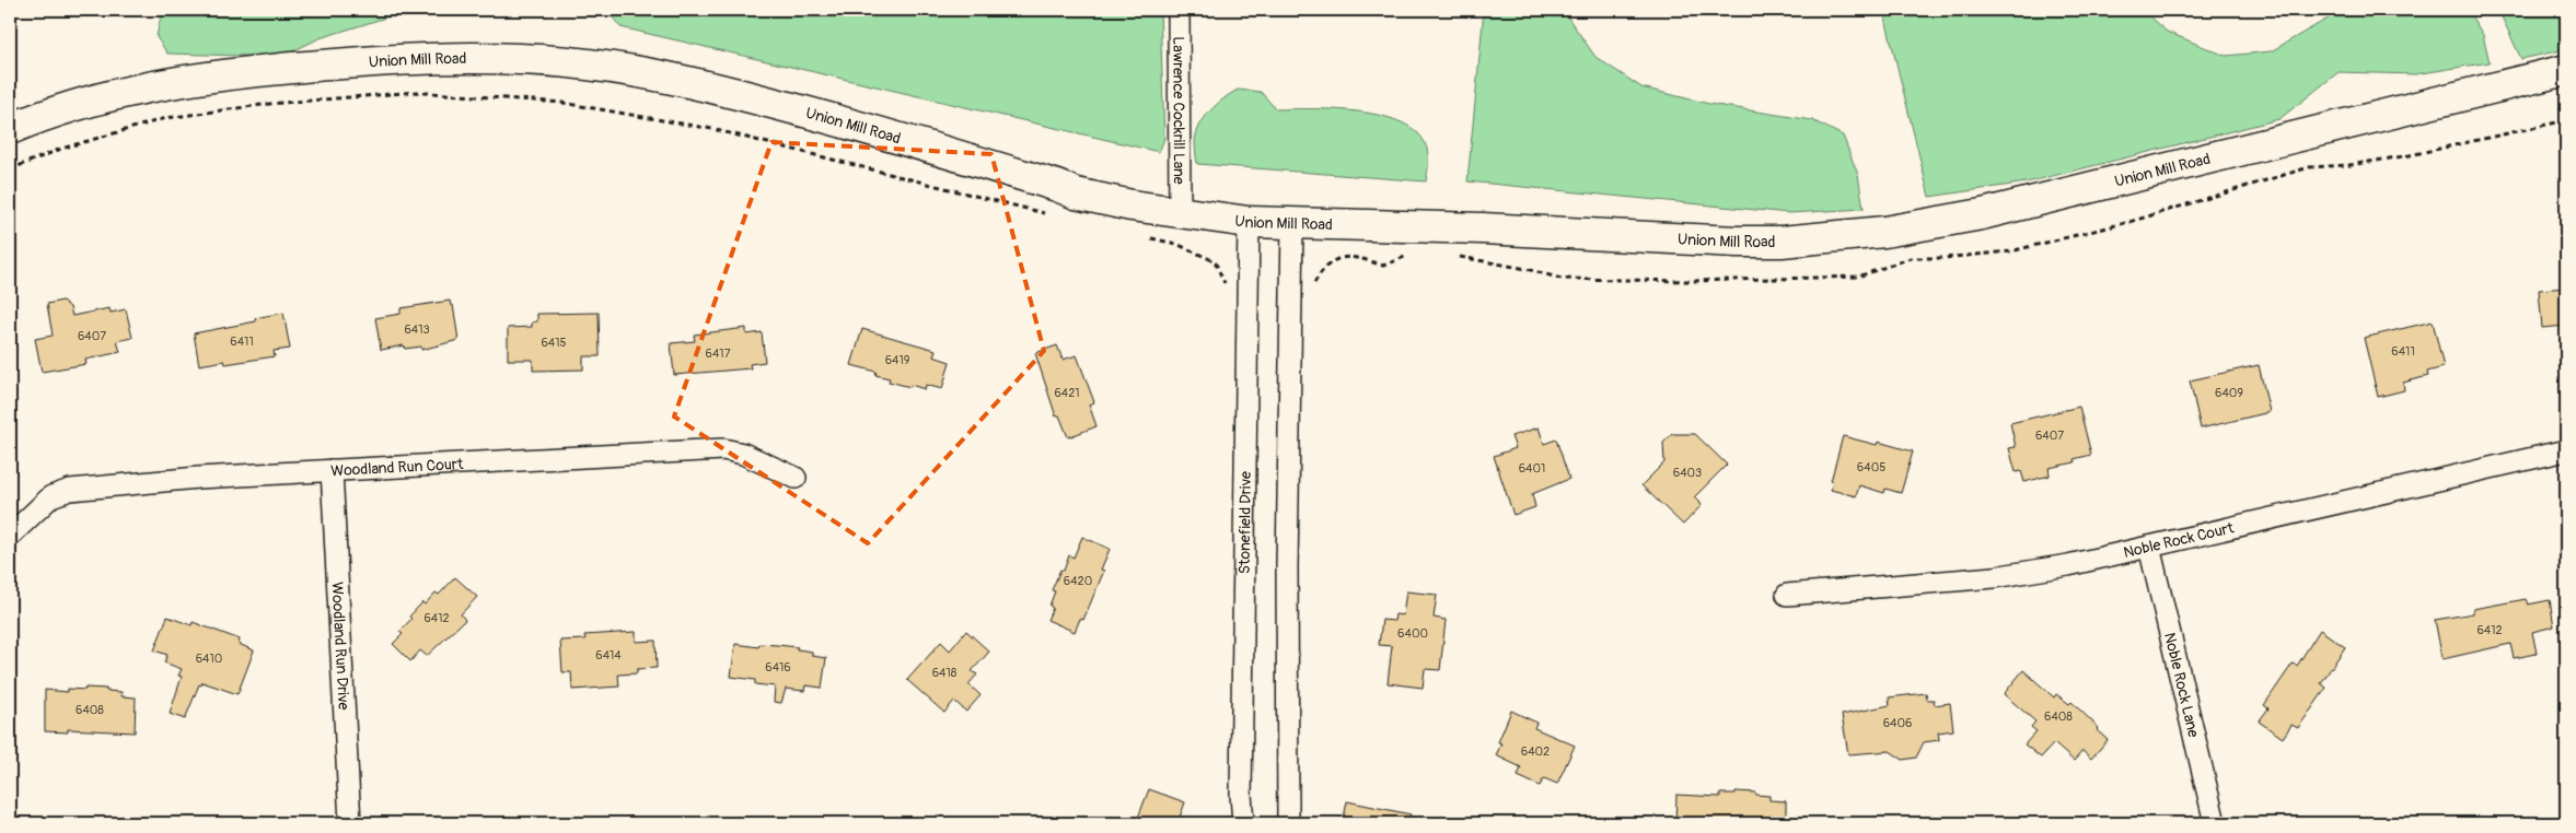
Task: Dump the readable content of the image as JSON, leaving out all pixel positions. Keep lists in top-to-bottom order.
{
  "streets": {
    "street": [
      "Union Mill Road",
      "Lawrence Cockrill Lane",
      "Woodland Run Court",
      "Stonefield Drive",
      "Noble Rock Court",
      "Woodland Run Drive",
      "Noble Rock Lane"
    ]
  },
  "crossings": [
    ["Union Mill Road", "Lawrence Cockrill Lane"],
    ["Union Mill Road", "Stonefield Drive"],
    ["Woodland Run Court", "Woodland Run Drive"],
    ["Noble Rock Court", "Noble Rock Lane"]
  ],
  "house_numbers": [
    "6413",
    "6407",
    "6411",
    "6415",
    "6411",
    "6417",
    "6419",
    "6421",
    "6409",
    "6407",
    "6405",
    "6401",
    "6403",
    "6420",
    "6412",
    "6412",
    "6400",
    "6414",
    "6410",
    "6416",
    "6418",
    "6408",
    "6408",
    "6406",
    "6402"
  ]
}
